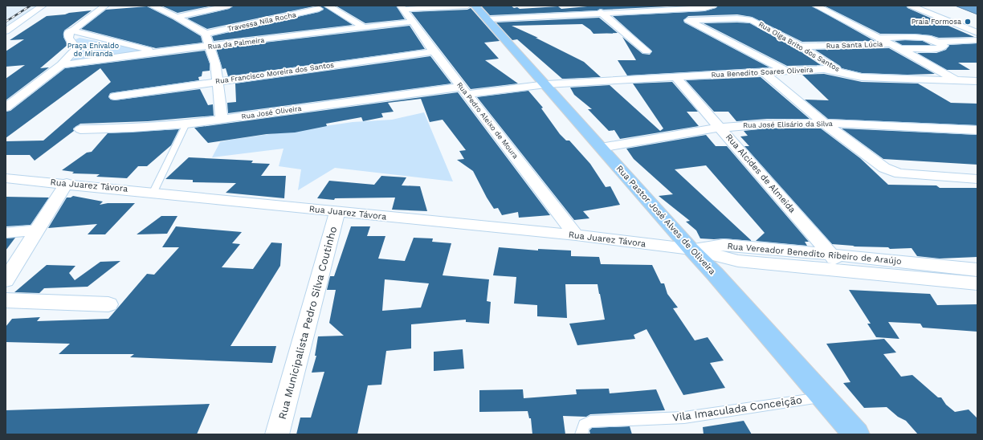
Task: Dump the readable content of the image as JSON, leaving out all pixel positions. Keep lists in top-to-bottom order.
{
  "streets": {
    "main road": ["Rua Pastor José Alves de Oliveira"],
    "street": [
      "Travessa Nila Rocha",
      "Rua da Palmeira",
      "Rua Santa Lúcia",
      "Rua Olga Brito dos Santos",
      "Rua Benedito Soares Oliveira",
      "Rua Francisco Moreira dos Santos",
      "Rua José Oliveira",
      "Rua Pedro Aleixo de Moura",
      "Rua José Elisário da Silva",
      "Rua Alcides de Almeida",
      "Rua Juarez Távora",
      "Rua Vereador Benedito Ribeiro de Araújo",
      "Rua Municipalista Pedro Silva Coutinho"
    ],
    "lane": ["Vila Imaculada Conceição"]
  },
  "crossings": [
    ["Rua da Palmeira", "Rua Pedro Aleixo de Moura"],
    ["Rua Santa Lúcia", "Rua Olga Brito dos Santos"],
    ["Rua Olga Brito dos Santos", "Rua Benedito Soares Oliveira"],
    ["Rua Benedito Soares Oliveira", "Rua José Oliveira"],
    ["Rua Benedito Soares Oliveira", "Rua Alcides de Almeida"],
    ["Rua Benedito Soares Oliveira", "Rua Pastor José Alves de Oliveira"],
    ["Rua Francisco Moreira dos Santos", "Rua Pedro Aleixo de Moura"],
    ["Rua José Oliveira", "Rua Pedro Aleixo de Moura"],
    ["Rua José Oliveira", "Rua Pastor José Alves de Oliveira"],
    ["Rua Pedro Aleixo de Moura", "Rua Juarez Távora"],
    ["Rua José Elisário da Silva", "Rua Alcides de Almeida"],
    ["Rua José Elisário da Silva", "Rua Pastor José Alves de Oliveira"],
    ["Rua Alcides de Almeida", "Rua Vereador Benedito Ribeiro de Araújo"],
    ["Rua Juarez Távora", "Rua Pastor José Alves de Oliveira"],
    ["Rua Juarez Távora", "Rua Vereador Benedito Ribeiro de Araújo"],
    ["Rua Juarez Távora", "Rua Municipalista Pedro Silva Coutinho"],
    ["Rua Pastor José Alves de Oliveira", "Rua Vereador Benedito Ribeiro de Araújo"],
    ["Rua Pastor José Alves de Oliveira", "Vila Imaculada Conceição"]
  ],
  "parks": ["Praça Enivaldo de Miranda"],
  "places": ["Praia Formosa"]
}
